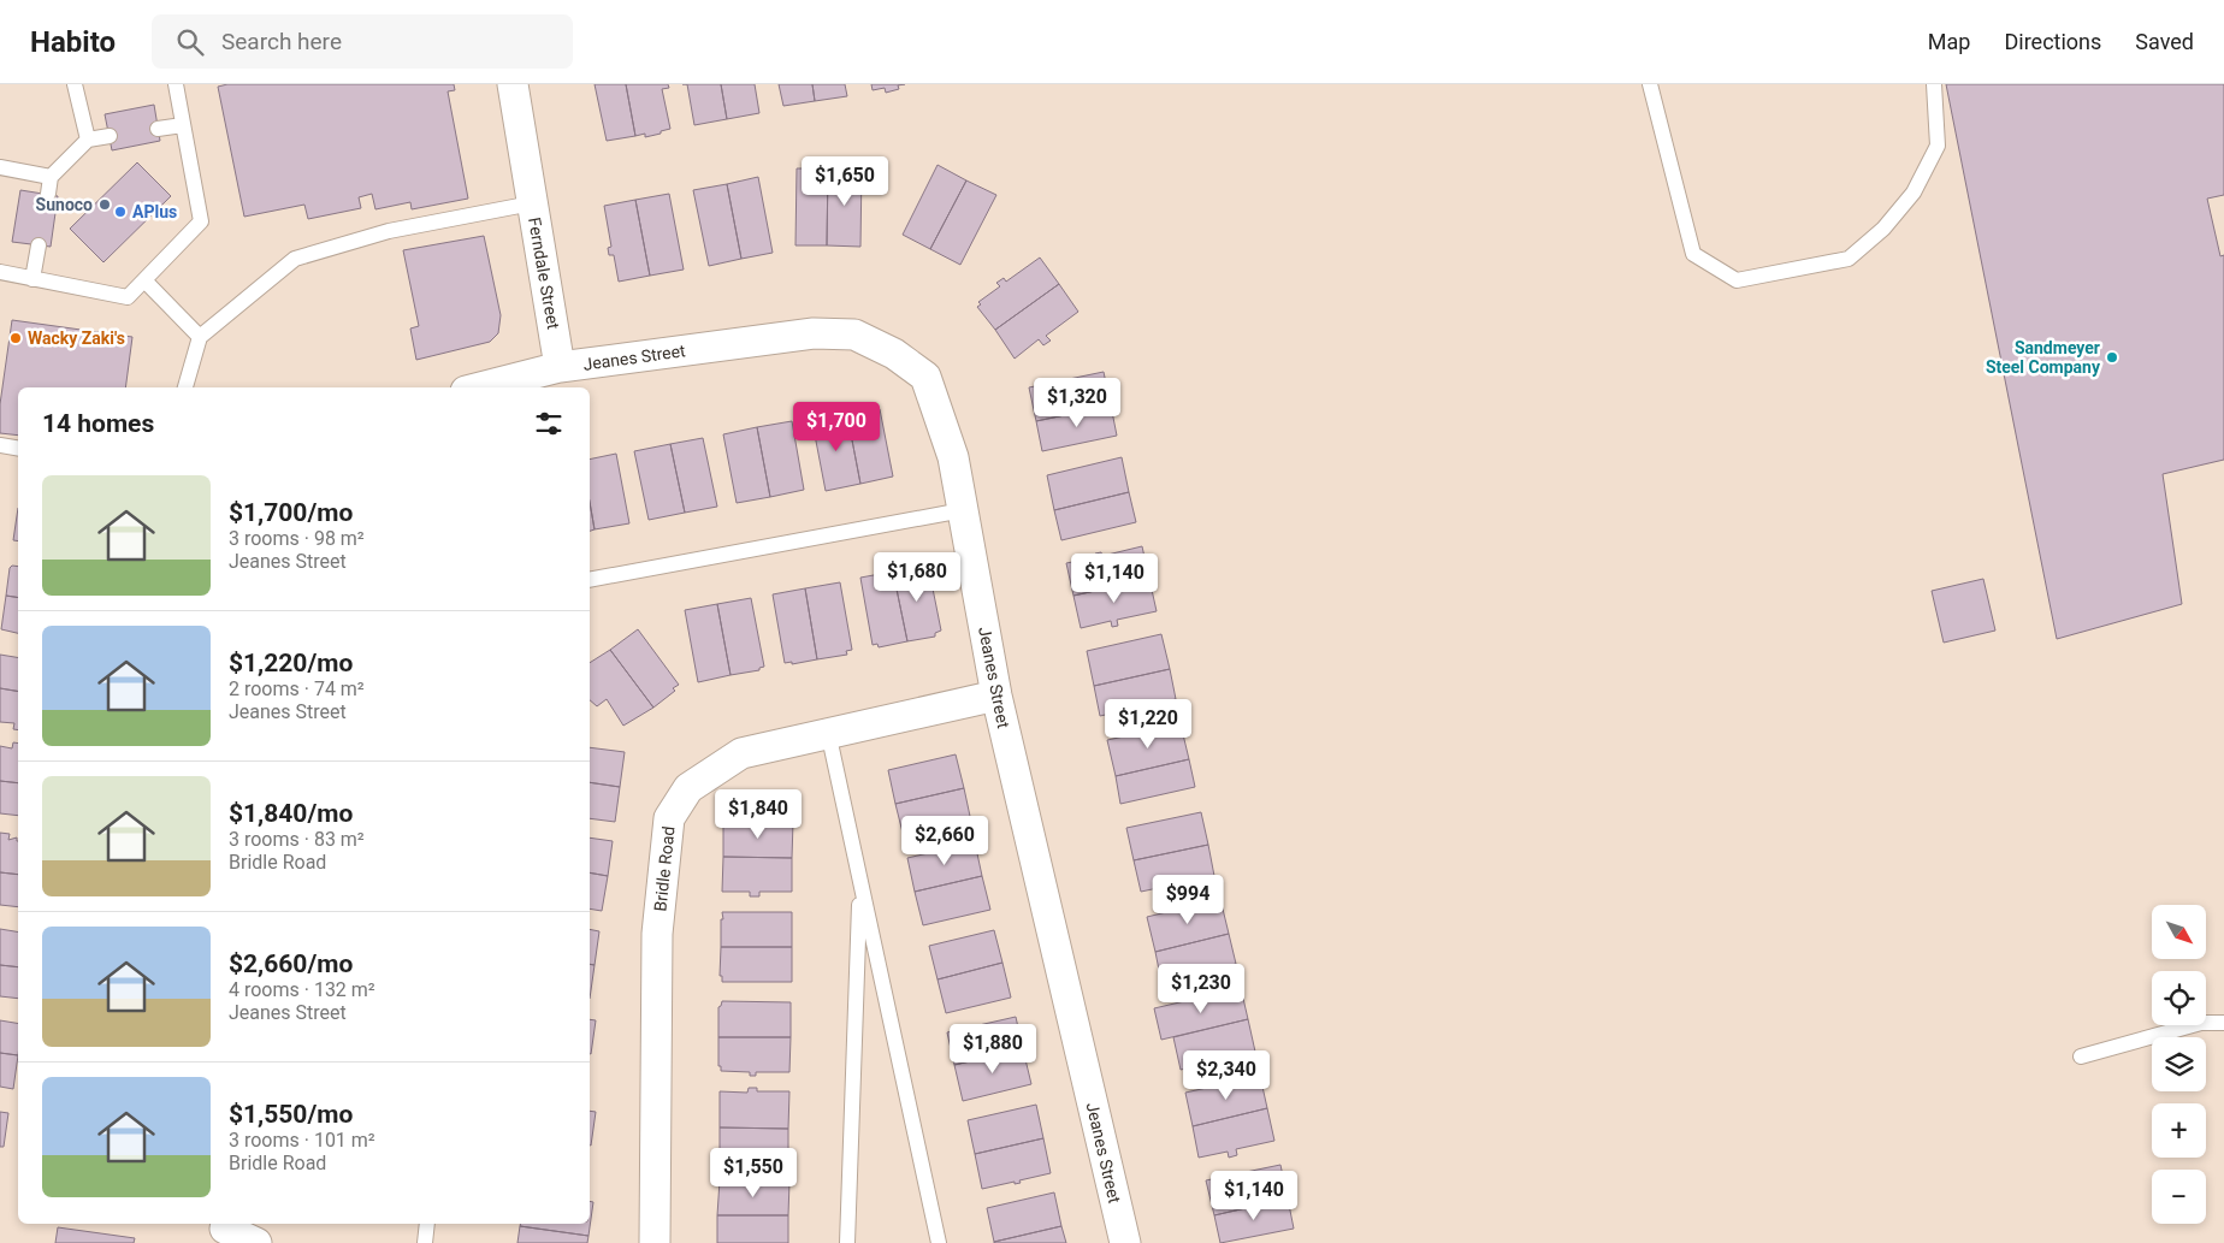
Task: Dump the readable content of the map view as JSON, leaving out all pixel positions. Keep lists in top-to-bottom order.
{
  "streets": {
    "street": ["Ferndale Street", "Jeanes Street", "Bridle Road"]
  },
  "crossings": [
    ["Ferndale Street", "Jeanes Street"],
    ["Jeanes Street", "Bridle Road"]
  ],
  "places": [
    "Sunoco",
    "APlus",
    "Wacky Zaki's",
    "Sandmeyer Steel Company"
  ],
  "north": "bottom right",
  "page": {
    "header": "Habito",
    "search": "Search here",
    "nav": ["Map", "Directions", "Saved"],
    "price": [
      "$1,650",
      "$1,320",
      "$1,700",
      "$1,680",
      "$1,140",
      "$1,220",
      "$1,840",
      "$2,660",
      "$994",
      "$1,230",
      "$1,880",
      "$2,340",
      "$1,550",
      "$1,140"
    ],
    "heading": "14 homes",
    "list": [
      {
        "name": "$1,700/mo",
        "note": "3 rooms · 98 m² · Jeanes Street"
      },
      {
        "name": "$1,220/mo",
        "note": "2 rooms · 74 m² · Jeanes Street"
      },
      {
        "name": "$1,840/mo",
        "note": "3 rooms · 83 m² · Bridle Road"
      },
      {
        "name": "$2,660/mo",
        "note": "4 rooms · 132 m² · Jeanes Street"
      },
      {
        "name": "$1,550/mo",
        "note": "3 rooms · 101 m² · Bridle Road"
      }
    ],
    "map_buttons": ["+", "−"]
  }
}
